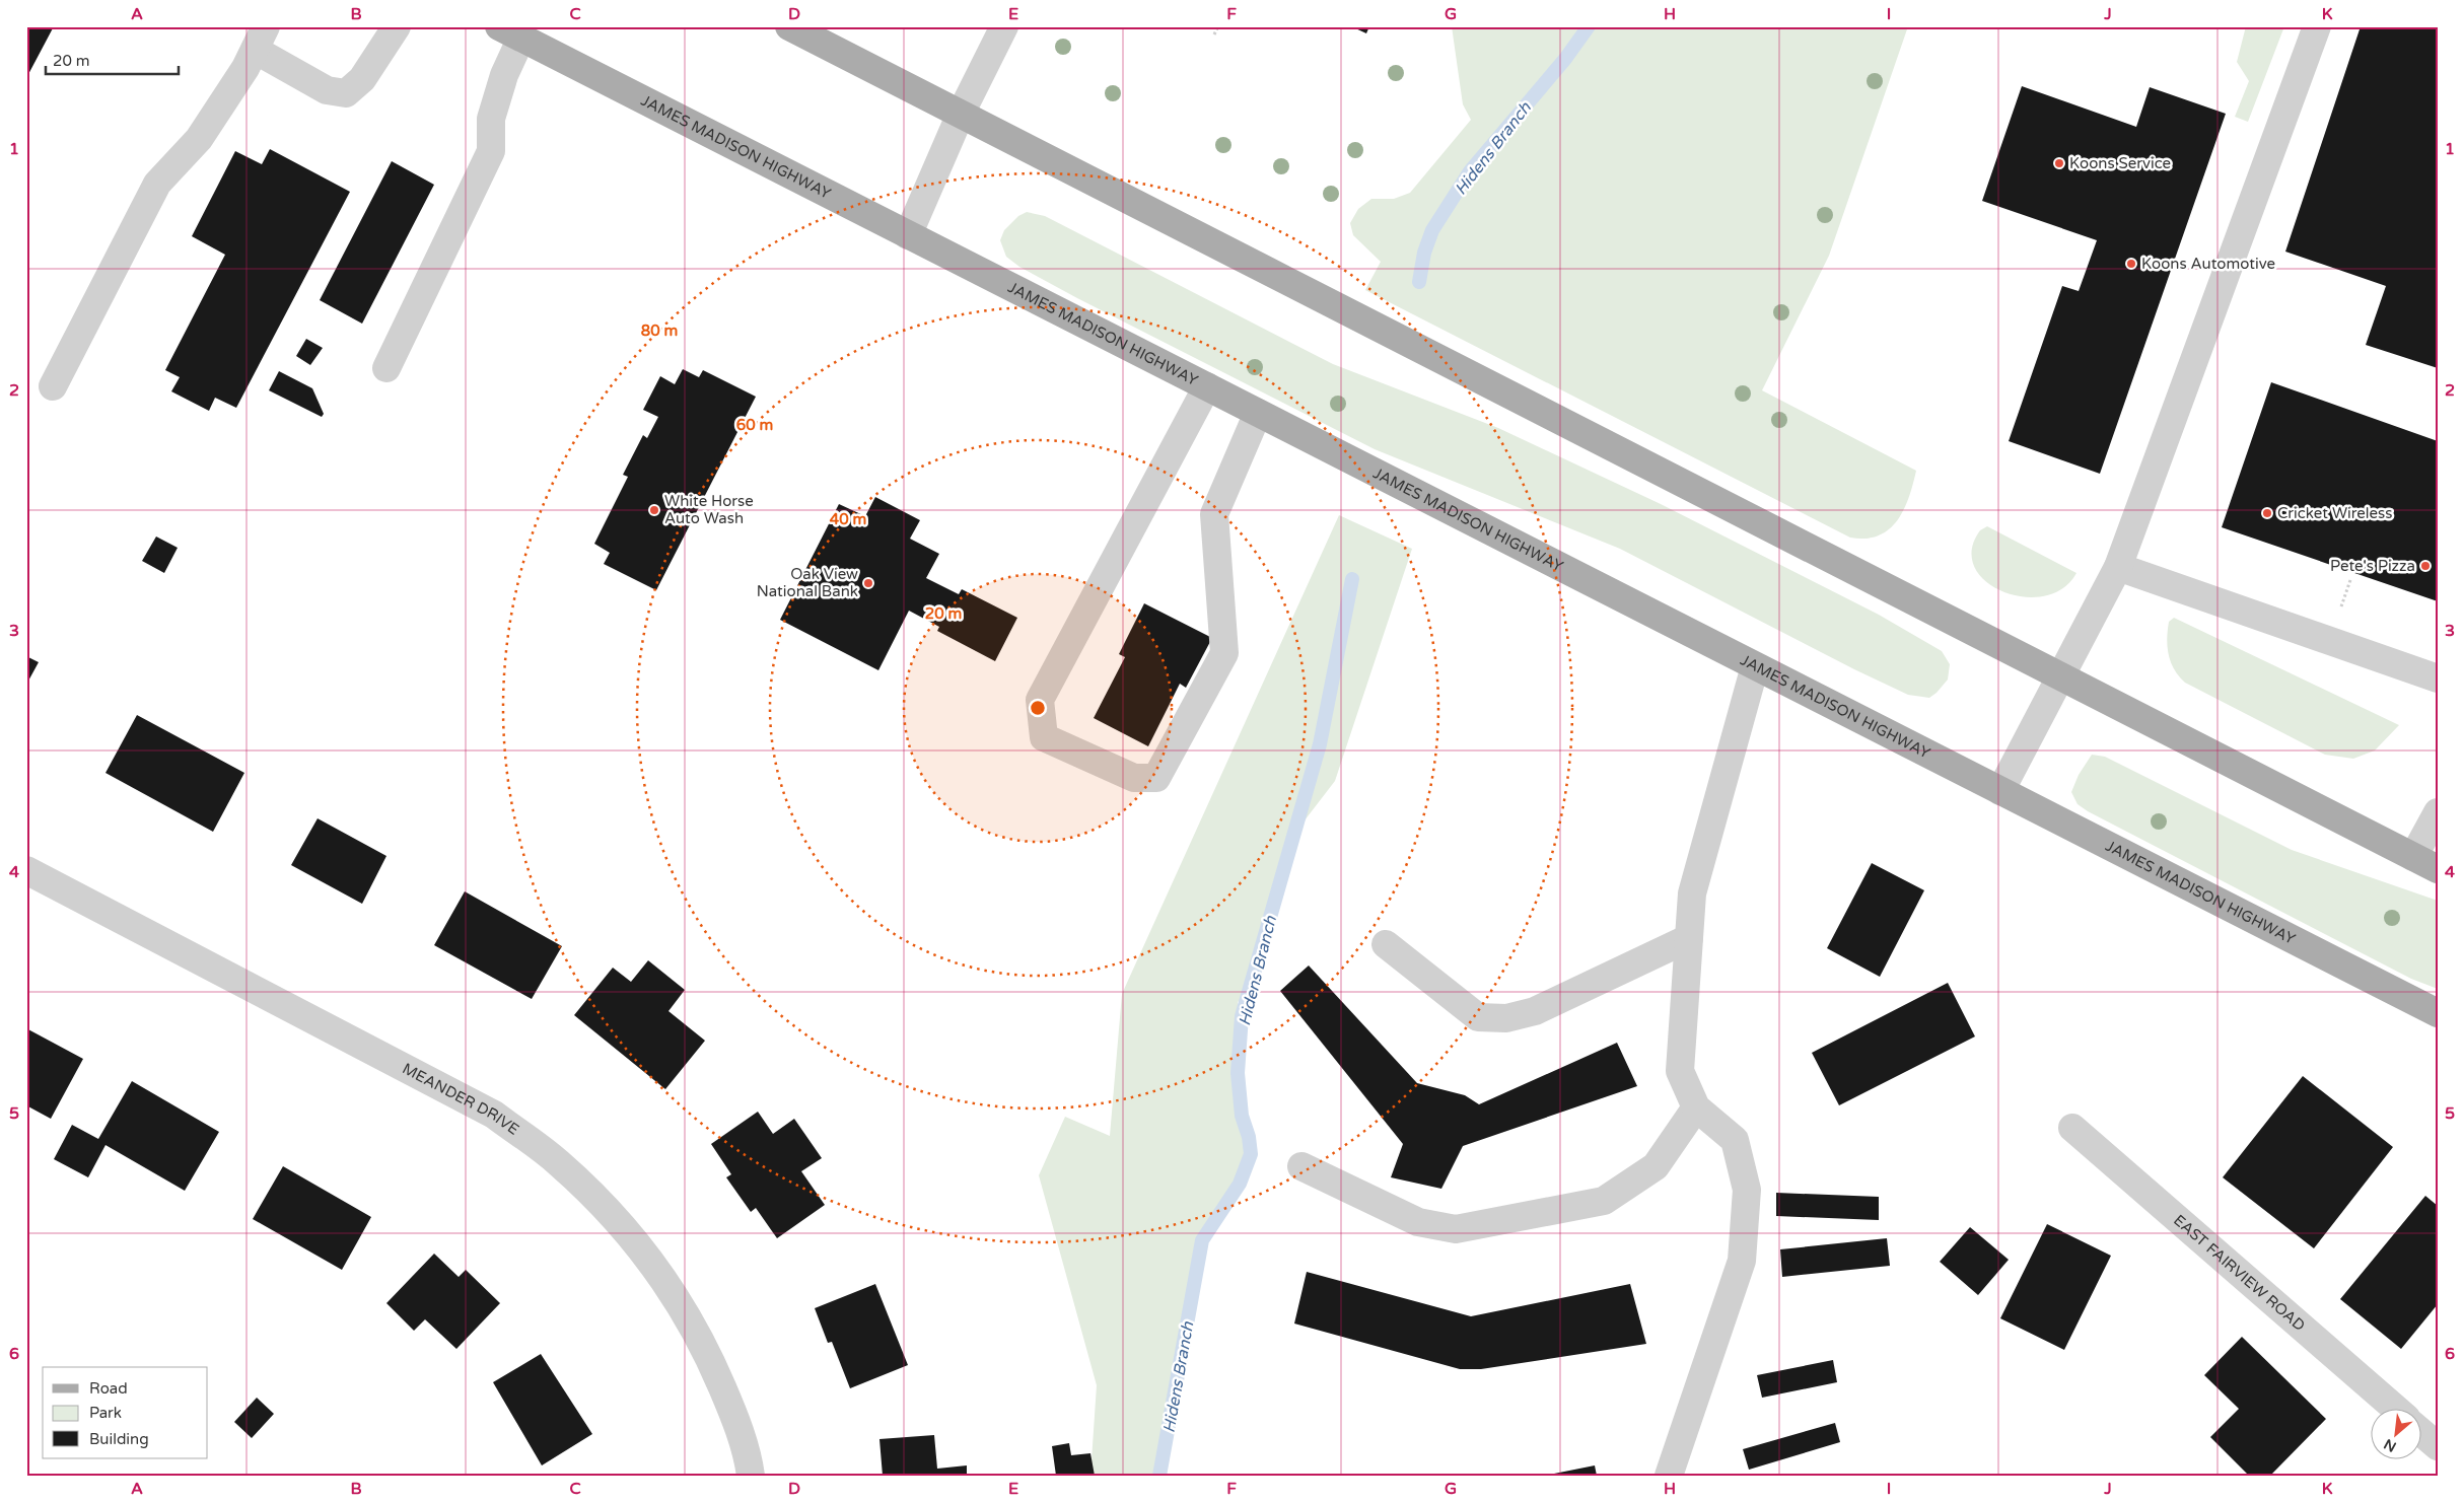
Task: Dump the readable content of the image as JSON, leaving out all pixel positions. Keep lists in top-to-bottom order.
{
  "streets": {
    "main road": ["JAMES MADISON HIGHWAY"],
    "street": ["MEANDER DRIVE", "EAST FAIRVIEW ROAD"]
  },
  "water": ["Hidens Branch"],
  "places": [
    "Koons Service",
    "Koons Automotive",
    "White Horse Auto Wash",
    "Cricket Wireless",
    "Pete's Pizza",
    "Oak View National Bank"
  ],
  "legend": ["Road", "Park", "Building"],
  "scale_bar": "20 m",
  "north": "bottom left",
  "grid": {
    "columns": [
      "A",
      "B",
      "C",
      "D",
      "E",
      "F",
      "G",
      "H",
      "I",
      "J",
      "K"
    ],
    "rows": [
      "1",
      "2",
      "3",
      "4",
      "5",
      "6"
    ]
  },
  "rings": [
    "80 m",
    "60 m",
    "40 m",
    "20 m"
  ]
}
